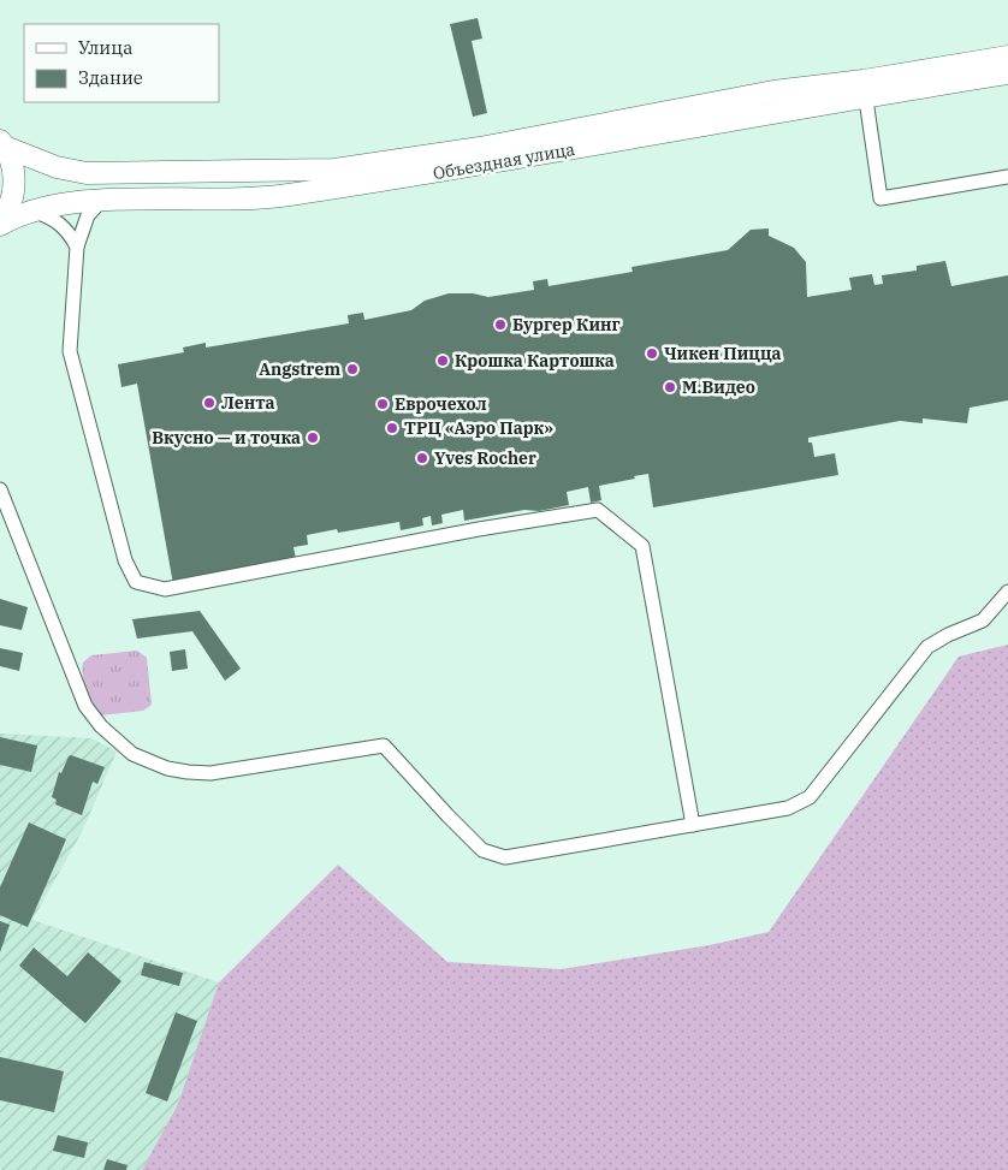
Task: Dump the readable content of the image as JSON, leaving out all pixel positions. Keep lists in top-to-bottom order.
{
  "streets": {
    "main road": ["Объездная улица"]
  },
  "places": [
    "Бургер Кинг",
    "Чикен Пицца",
    "Крошка Картошка",
    "Angstrem",
    "М.Видео",
    "Лента",
    "Еврочехол",
    "ТРЦ «Аэро Парк»",
    "Вкусно — и точка",
    "Yves Rocher"
  ],
  "legend": ["Улица", "Здание"]
}
